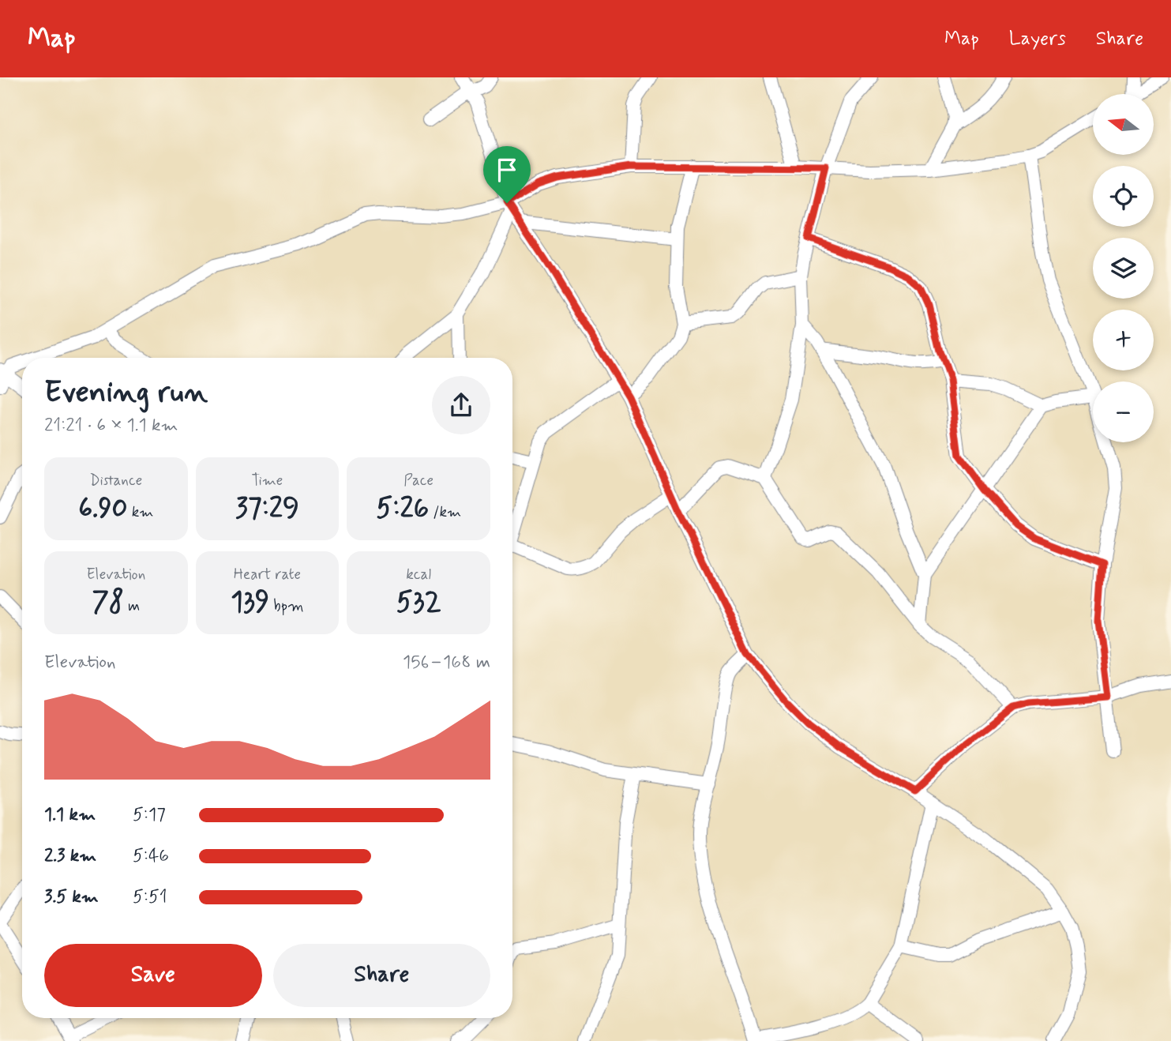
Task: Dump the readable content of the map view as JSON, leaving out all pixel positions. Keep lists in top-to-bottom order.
{
  "north": "left",
  "page": {
    "header": "Map",
    "nav": ["Map", "Layers", "Share"],
    "map_buttons": ["+", "−"],
    "heading": ["Evening run", "21:21 · 6 × 1.1 km"],
    "stats": [
      ["Distance", "6.90 km"],
      ["Time", "37:29"],
      ["Pace", "5:26 /km"],
      ["Elevation", "78 m"],
      ["Heart rate", "139 bpm"],
      ["kcal", "532"]
    ],
    "chart": ["Elevation", "156–168 m"],
    "list": [
      {
        "name": "1.1 km",
        "note": "5:17"
      },
      {
        "name": "2.3 km",
        "note": "5:46"
      },
      {
        "name": "3.5 km",
        "note": "5:51"
      }
    ],
    "buttons": ["Save", "Share"]
  }
}
